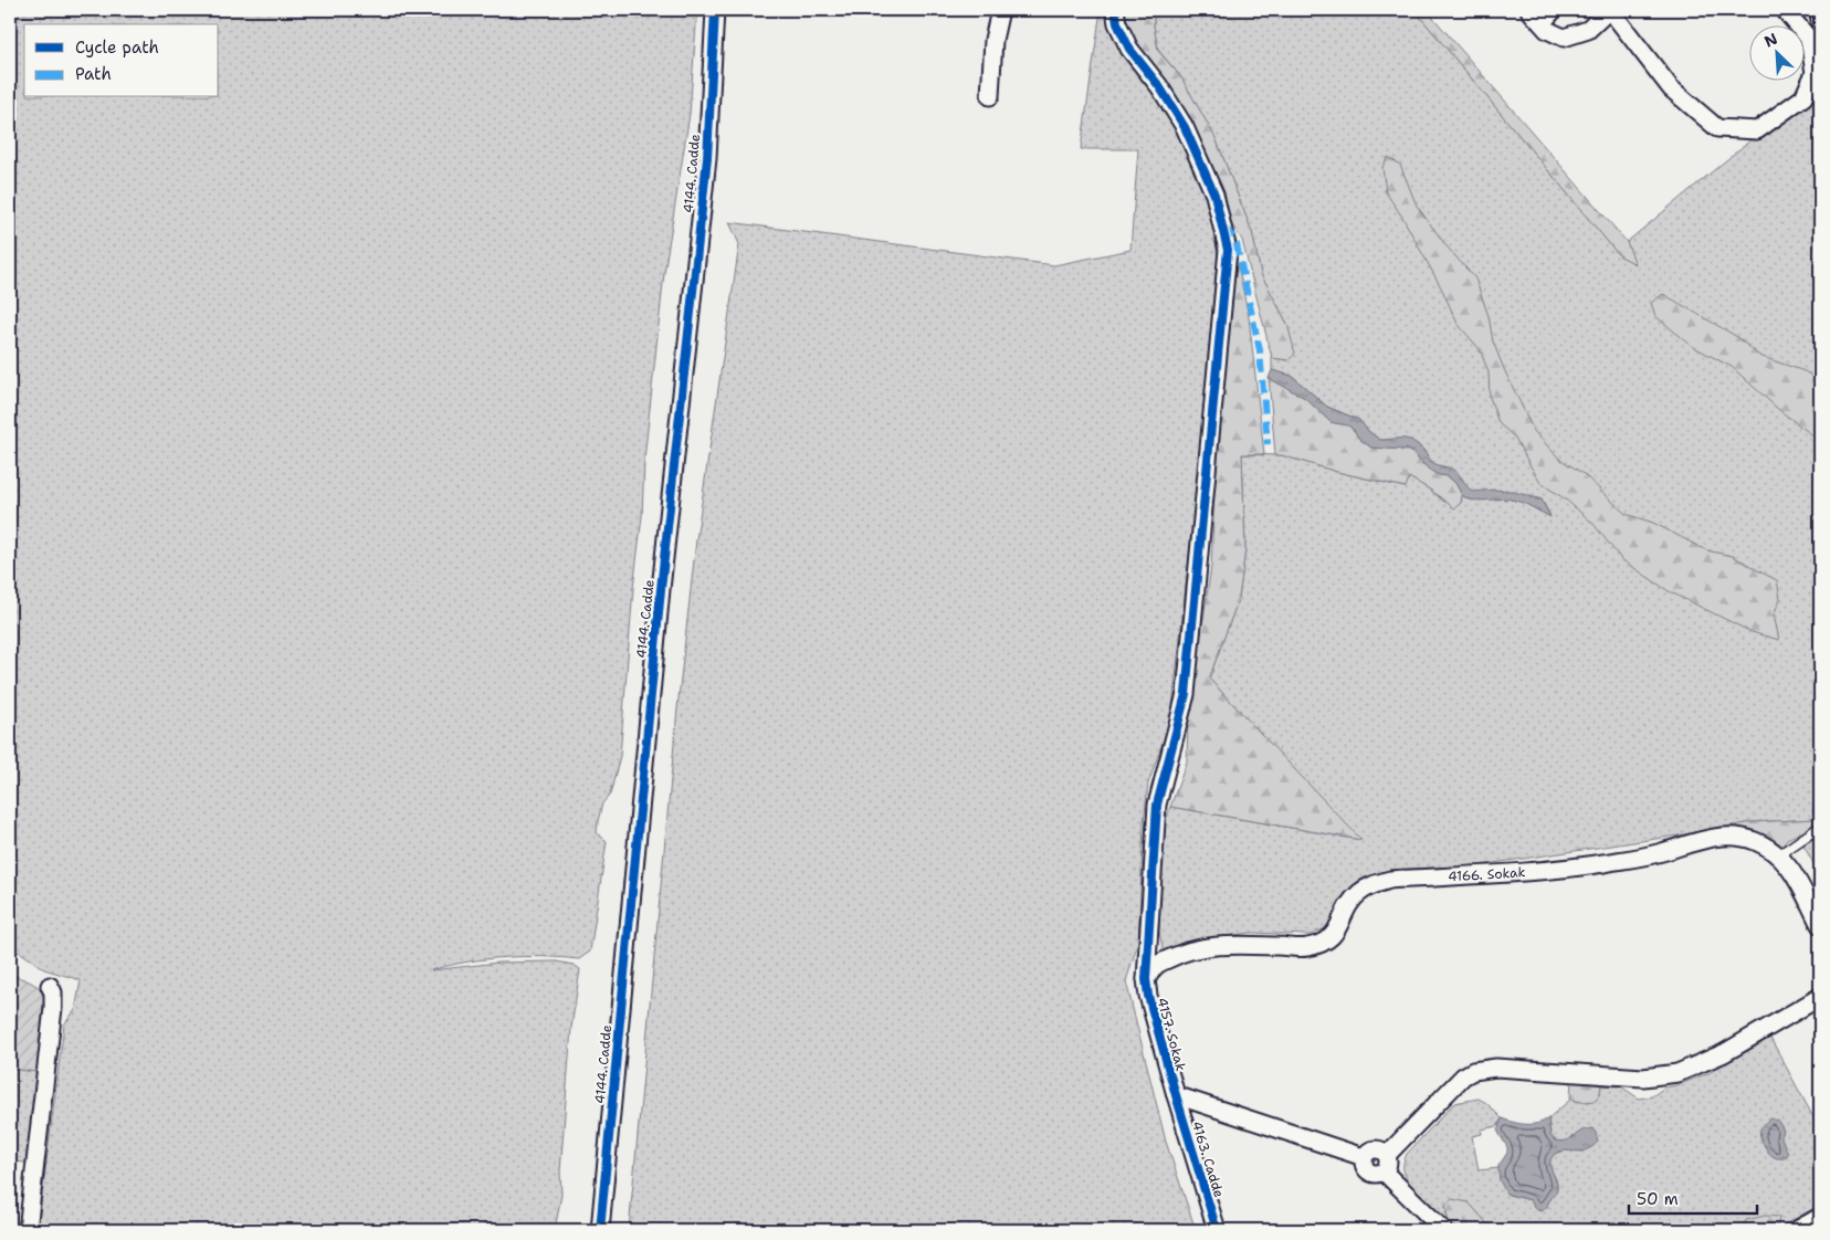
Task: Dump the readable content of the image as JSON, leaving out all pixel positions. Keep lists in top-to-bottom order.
{
  "streets": {
    "street": [
      "4144. Cadde",
      "4166. Sokak",
      "4157. Sokak",
      "4163. Cadde"
    ]
  },
  "crossings": [
    ["4166. Sokak", "4157. Sokak"],
    ["4157. Sokak", "4163. Cadde"]
  ],
  "legend": ["Cycle path", "Path"],
  "scale_bar": "50 m",
  "north": "top left"
}
